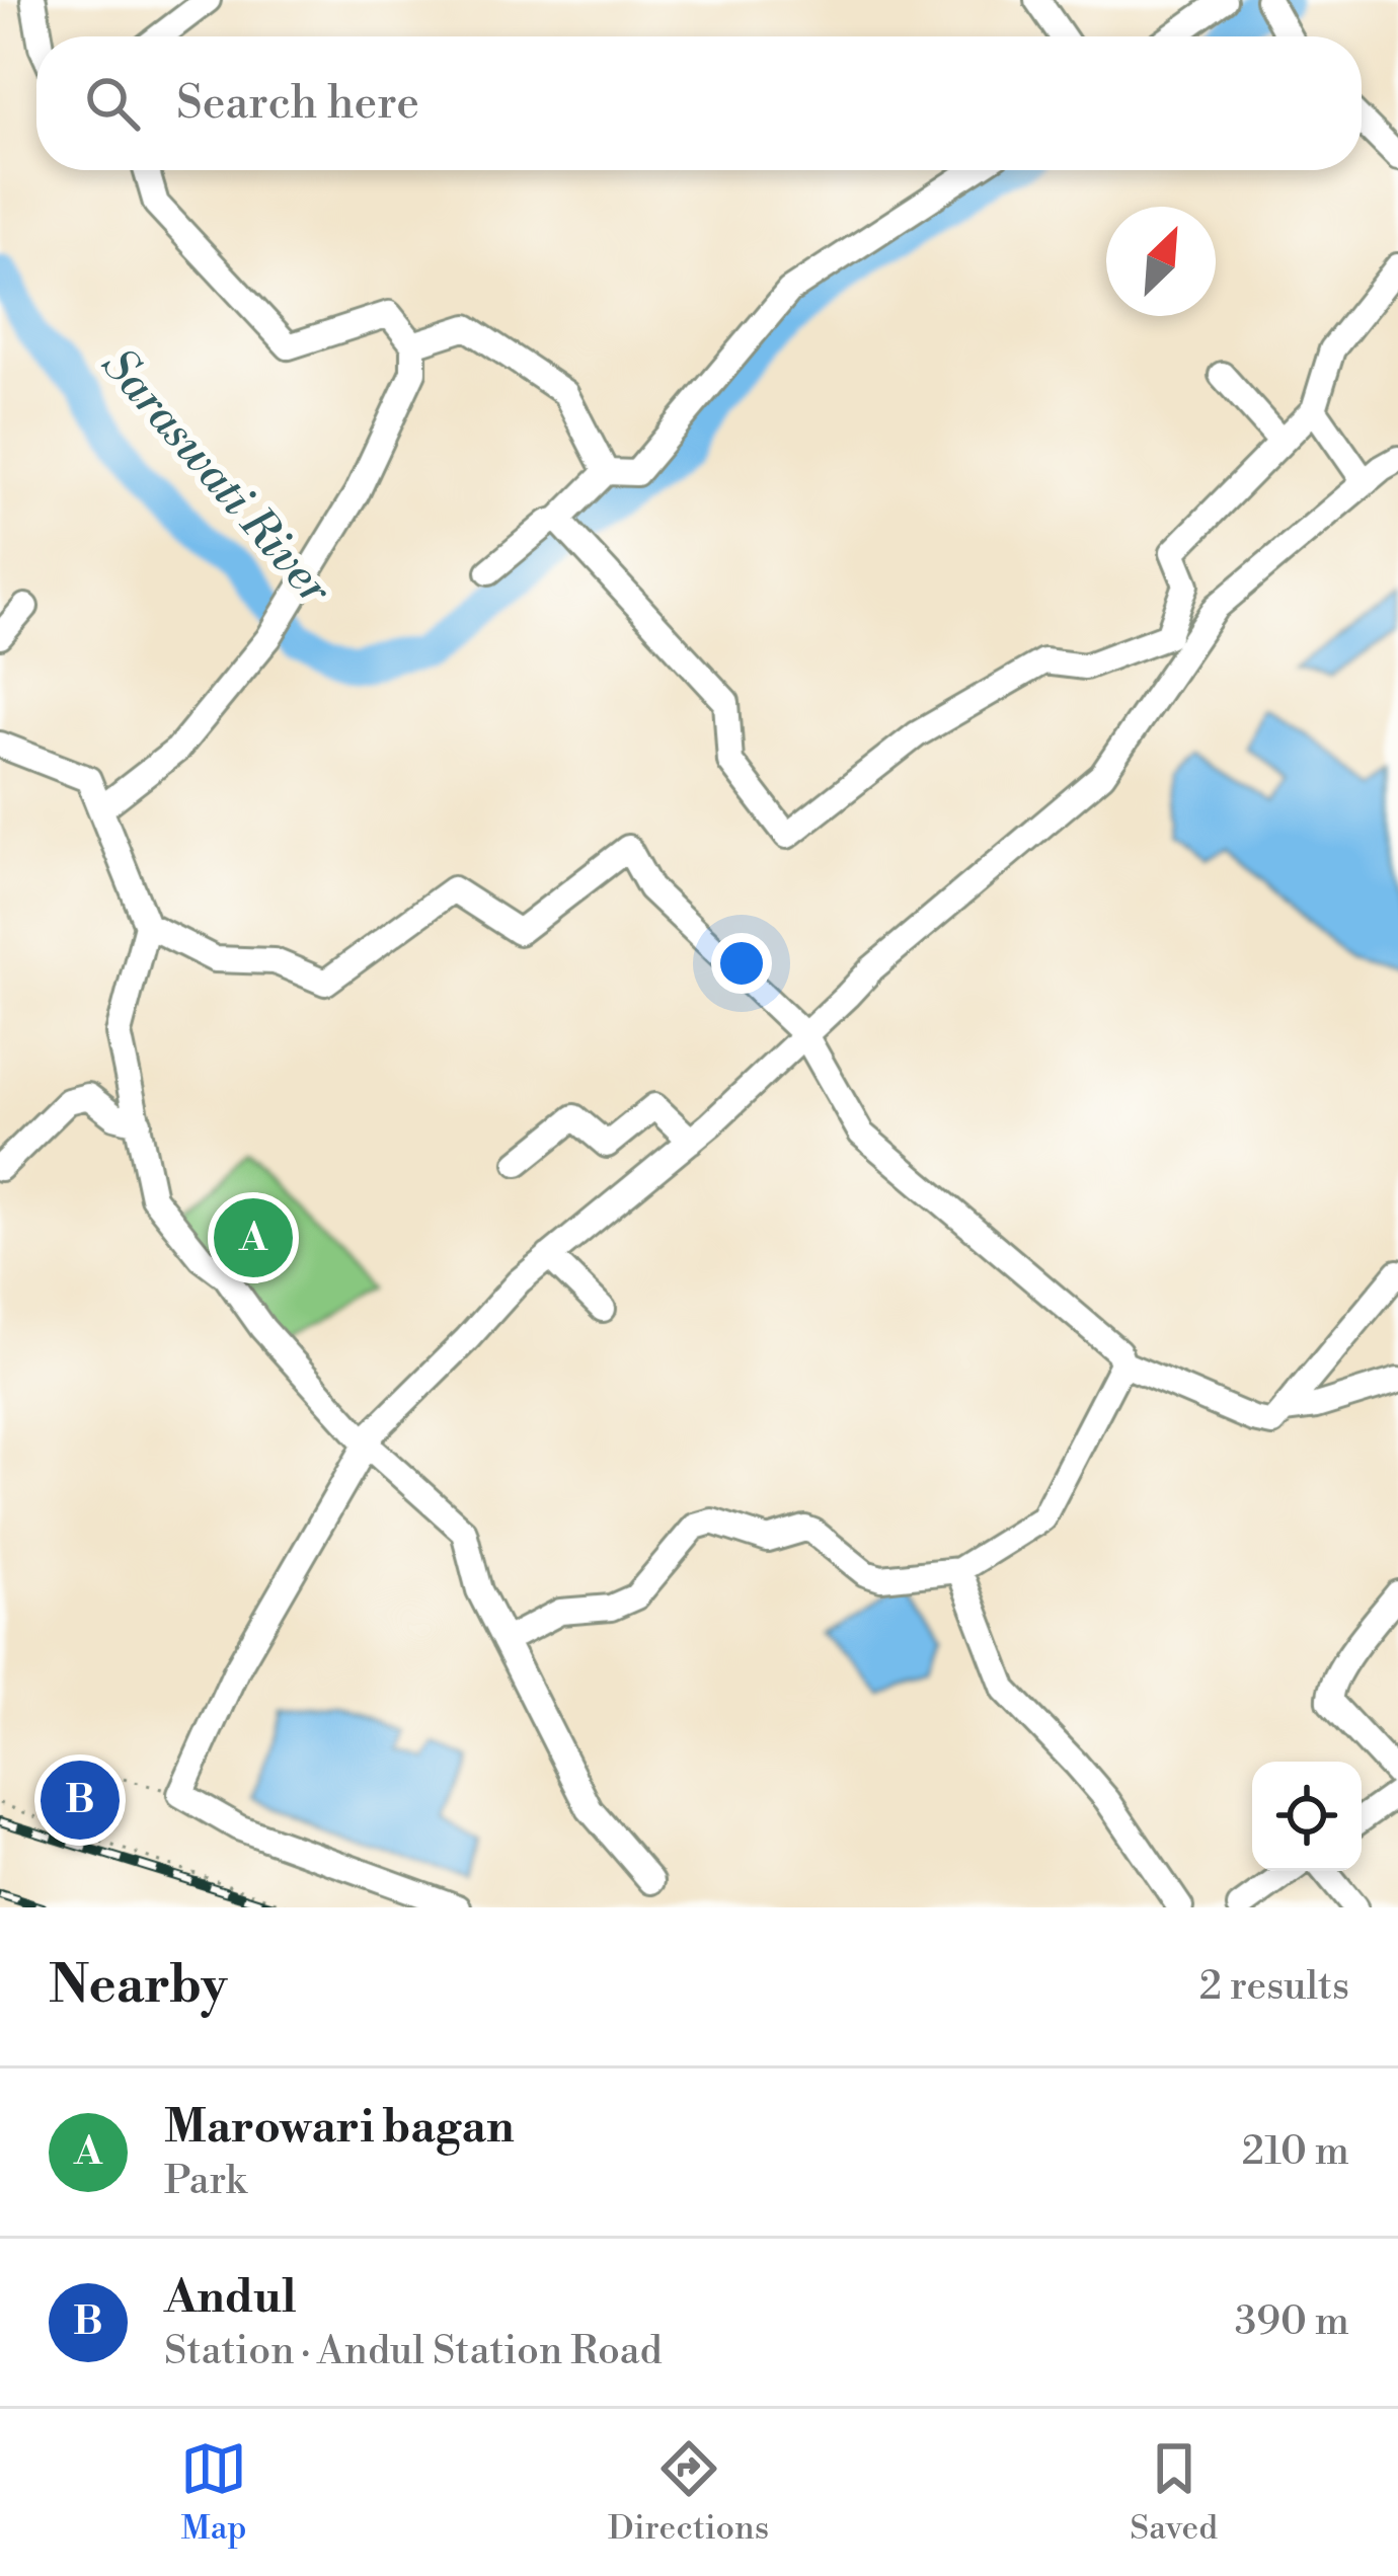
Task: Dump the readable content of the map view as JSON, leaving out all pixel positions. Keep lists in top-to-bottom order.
{
  "water": ["Saraswati River"],
  "north": "top right",
  "page": {
    "search": "Search here",
    "pins": ["A", "B"],
    "heading": ["Nearby", "2 results"],
    "list": [
      {
        "mark": "A",
        "name": "Marowari bagan",
        "note": "Park",
        "value": "210 m"
      },
      {
        "mark": "B",
        "name": "Andul",
        "note": "Station · Andul Station Road",
        "value": "390 m"
      }
    ],
    "nav": ["Map", "Directions", "Saved"]
  }
}
